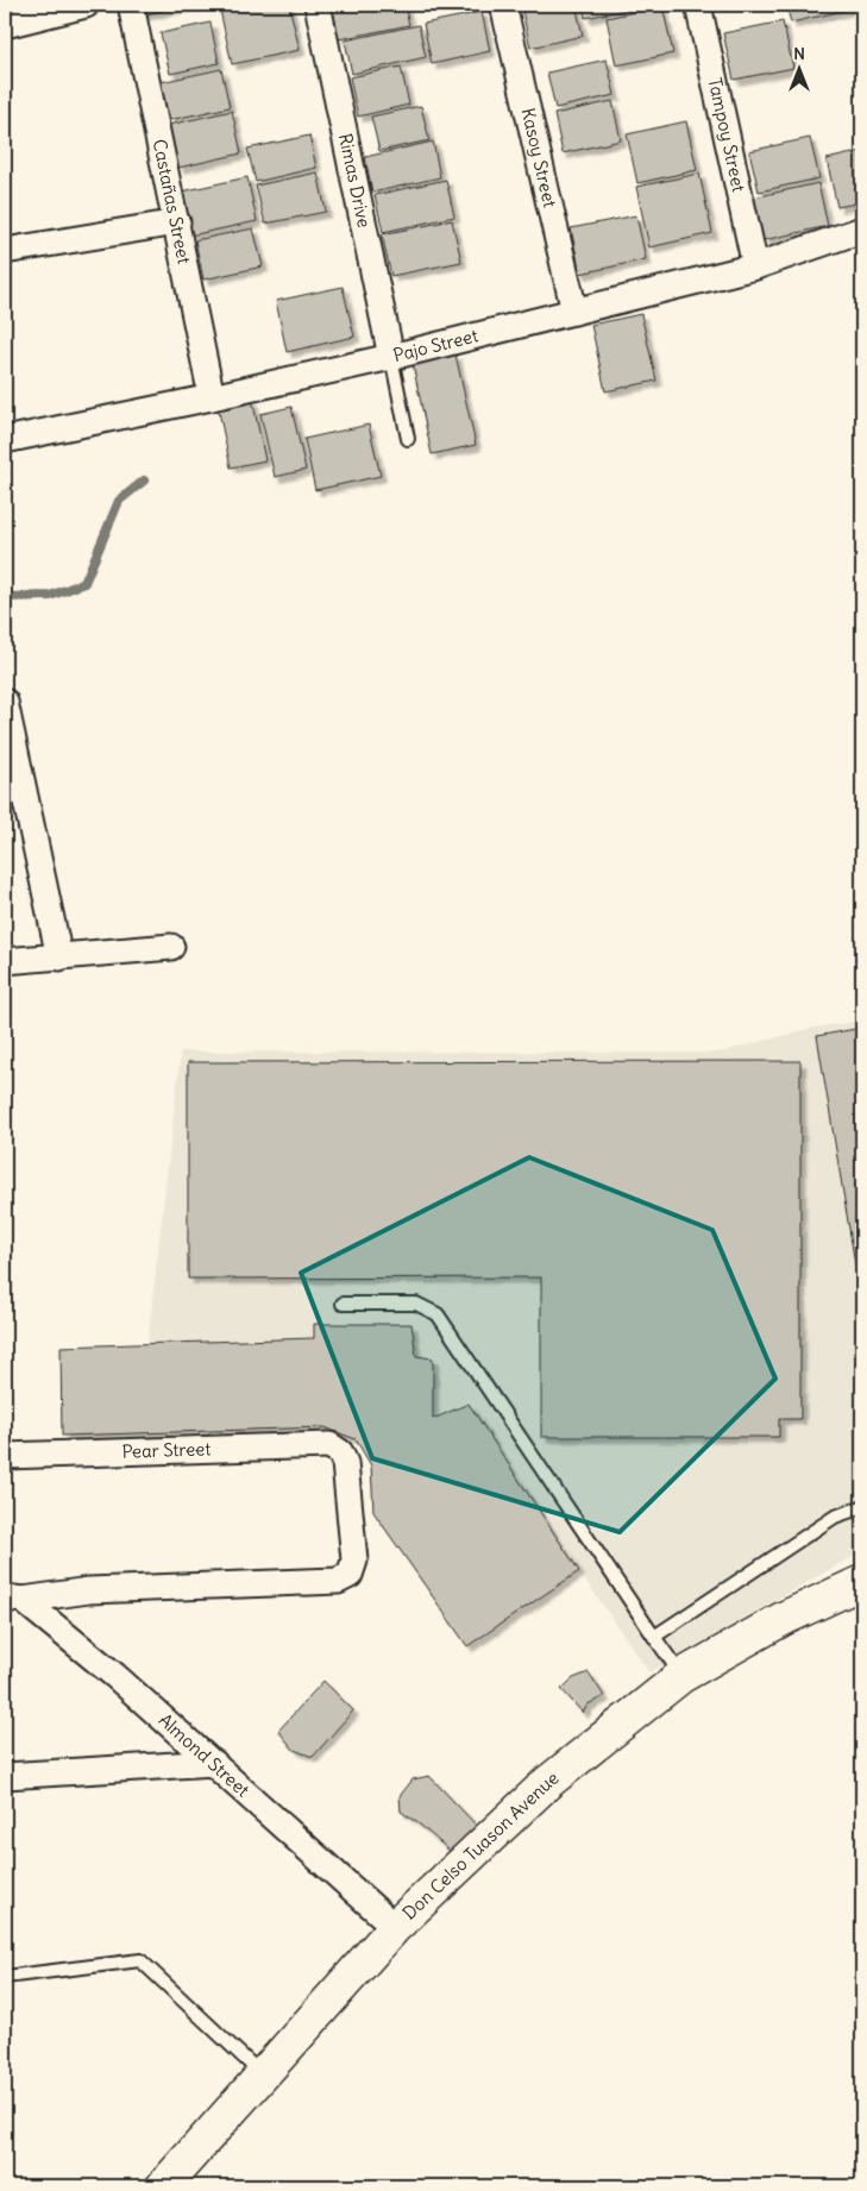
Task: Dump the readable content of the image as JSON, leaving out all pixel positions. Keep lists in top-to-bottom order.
{
  "streets": {
    "street": [
      "Tampoy Street",
      "Kasoy Street",
      "Rimas Drive",
      "Castañas Street",
      "Pajo Street",
      "Pear Street",
      "Almond Street",
      "Don Celso Tuason Avenue"
    ]
  },
  "crossings": [
    ["Tampoy Street", "Pajo Street"],
    ["Kasoy Street", "Pajo Street"],
    ["Rimas Drive", "Pajo Street"],
    ["Castañas Street", "Pajo Street"],
    ["Pear Street", "Almond Street"],
    ["Almond Street", "Don Celso Tuason Avenue"]
  ],
  "north": "top"
}
